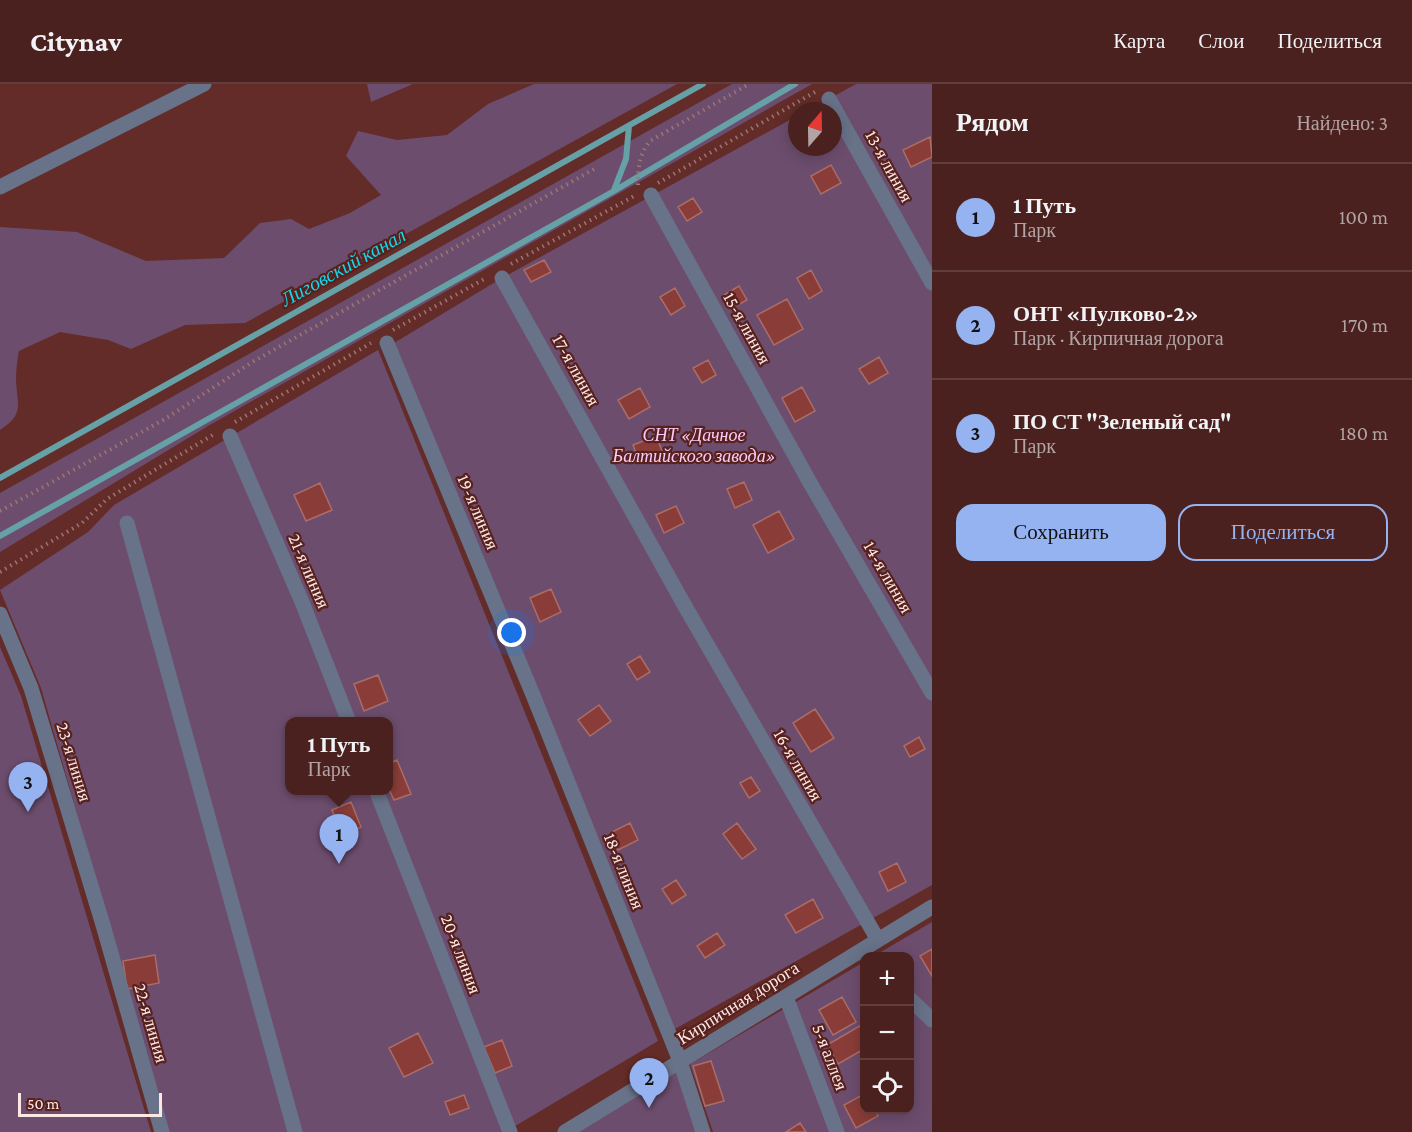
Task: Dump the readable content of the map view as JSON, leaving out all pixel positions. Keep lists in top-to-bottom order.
{
  "streets": {
    "street": [
      "13-я линия",
      "15-я линия",
      "17-я линия",
      "19-я линия",
      "21-я линия",
      "14-я линия",
      "23-я линия",
      "16-я линия",
      "18-я линия",
      "20-я линия",
      "Кирпичная дорога",
      "22-я линия",
      "5-я аллея"
    ]
  },
  "crossings": [
    ["15-я линия", "14-я линия"],
    ["17-я линия", "16-я линия"],
    ["19-я линия", "18-я линия"],
    ["23-я линия", "22-я линия"],
    ["16-я линия", "Кирпичная дорога"],
    ["18-я линия", "Кирпичная дорога"],
    ["Кирпичная дорога", "5-я аллея"]
  ],
  "water": ["Лиговский канал"],
  "parks": ["СНТ «Дачное Балтийского завода»"],
  "scale_bar": "50 m",
  "north": "top",
  "page": {
    "header": "Citynav",
    "nav": ["Карта", "Слои", "Поделиться"],
    "heading": ["Рядом", "Найдено: 3"],
    "list": [
      {
        "mark": "1",
        "name": "1 Путь",
        "note": "Парк",
        "value": "100 m"
      },
      {
        "mark": "2",
        "name": "ОНТ «Пулково-2»",
        "note": "Парк · Кирпичная дорога",
        "value": "170 m"
      },
      {
        "mark": "3",
        "name": "ПО СТ \"Зеленый сад\"",
        "note": "Парк",
        "value": "180 m"
      }
    ],
    "buttons": ["Сохранить", "Поделиться"],
    "popup": ["1 Путь", "Парк"],
    "pins": ["3", "1", "2"],
    "map_buttons": ["+", "−"],
    "scale": "50 m"
  }
}
